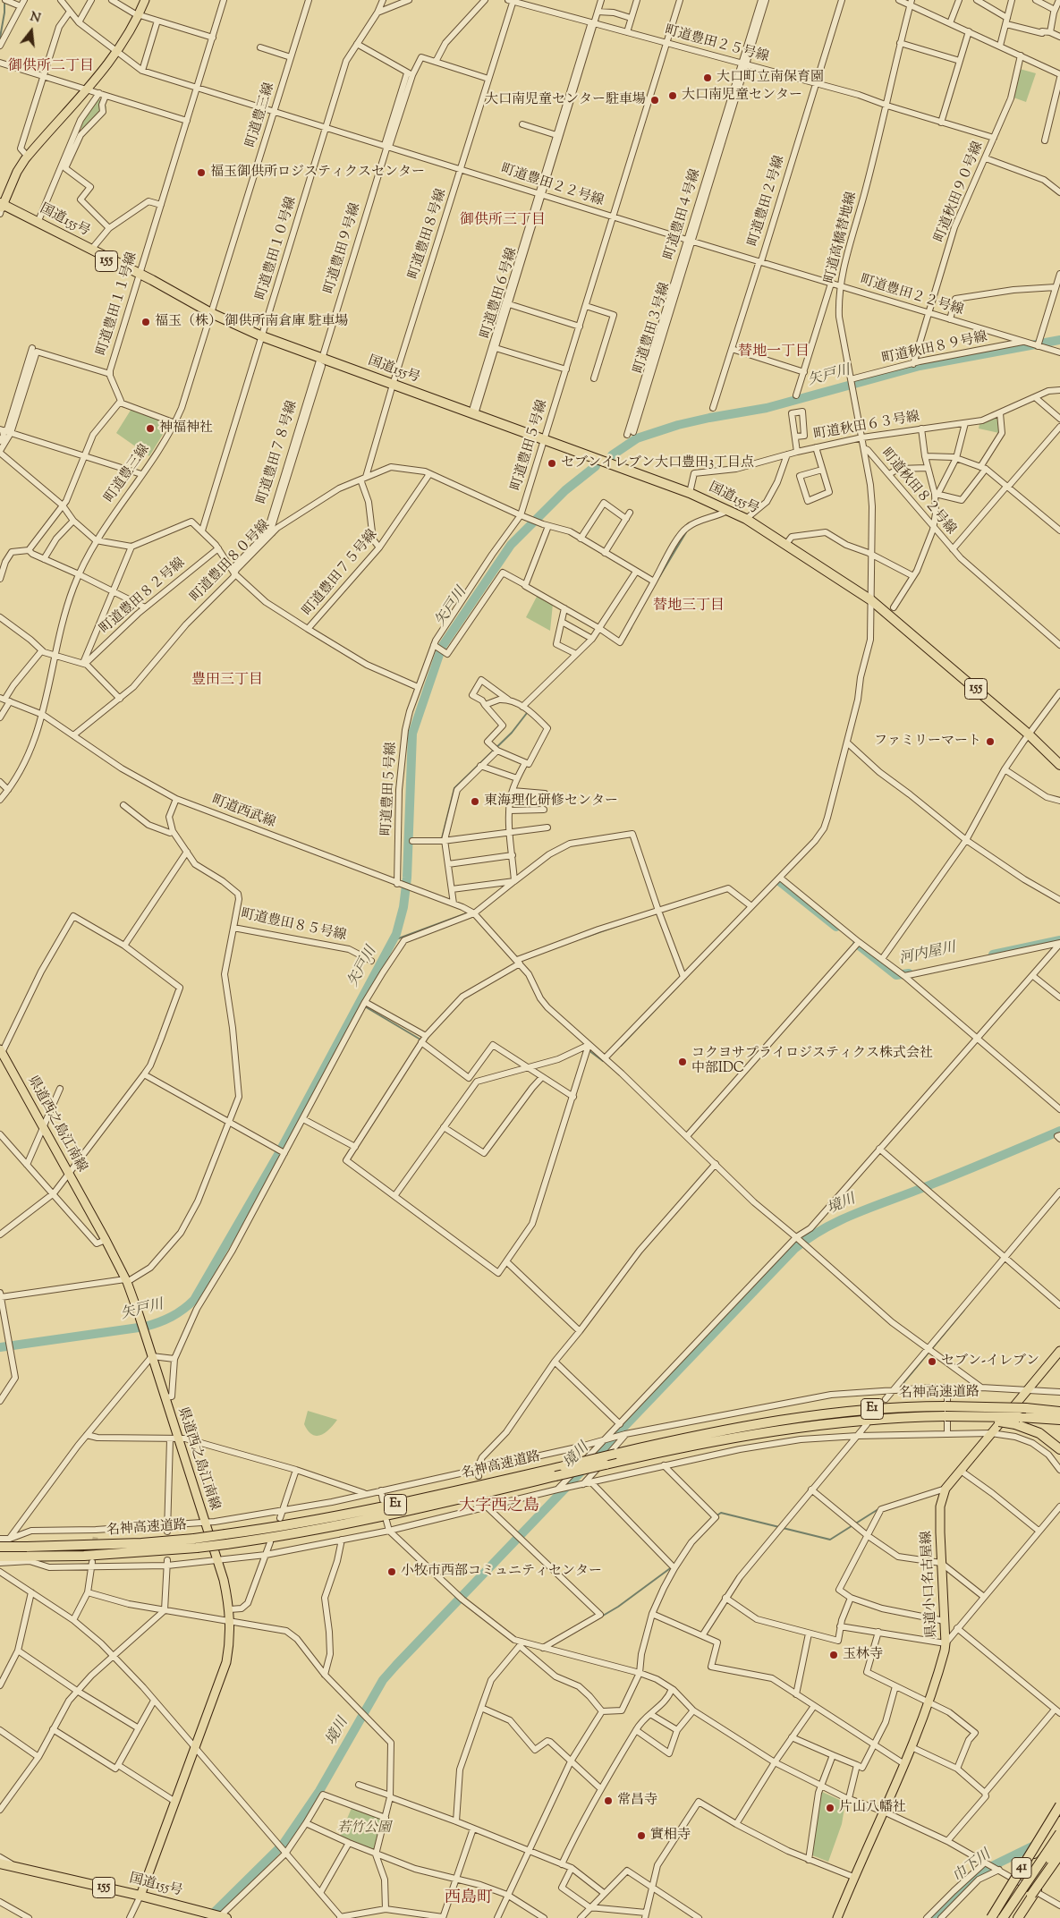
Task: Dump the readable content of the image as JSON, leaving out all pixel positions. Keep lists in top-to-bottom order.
{
  "streets": {
    "highway": [
      "国道155号",
      "155",
      "名神高速道路",
      "E1",
      "41"
    ],
    "main road": ["県道西之島江南線", "県道小口名古屋線"],
    "street": [
      "町道豊田２５号線",
      "町道豊三線",
      "町道豊田２２号線",
      "町道秋田９０号線",
      "町道豊田２号線",
      "町道豊田４号線",
      "町道豊田８号線",
      "町道高橋替地線",
      "町道豊田１０号線",
      "町道豊田９号線",
      "町道豊田６号線",
      "町道豊田１１号線",
      "町道豊田３号線",
      "町道秋田８９号線",
      "町道秋田６３号線",
      "町道豊田５号線",
      "町道豊田７８号線",
      "町道秋田８２号線",
      "町道豊田８０号線",
      "町道豊田７５号線",
      "町道豊田８２号線",
      "町道西武線",
      "町道豊田８５号線"
    ]
  },
  "crossings": [
    ["町道豊田２５号線", "町道秋田９０号線"],
    ["町道豊田２５号線", "町道豊田２号線"],
    ["町道豊田２５号線", "町道豊田４号線"],
    ["町道豊田２５号線", "町道豊田８号線"],
    ["町道豊田２５号線", "町道高橋替地線"],
    ["町道豊田２５号線", "町道豊田６号線"],
    ["町道豊田２５号線", "町道豊田５号線"],
    ["町道豊三線", "町道豊田２２号線"],
    ["町道豊三線", "国道155号"],
    ["町道豊三線", "町道西武線"],
    ["町道豊田２２号線", "町道秋田９０号線"],
    ["町道豊田２２号線", "町道豊田２号線"],
    ["町道豊田２２号線", "町道豊田４号線"],
    ["町道豊田２２号線", "町道豊田８号線"],
    ["町道豊田２２号線", "町道高橋替地線"],
    ["町道豊田２２号線", "町道豊田１０号線"],
    ["町道豊田２２号線", "町道豊田９号線"],
    ["町道豊田２２号線", "町道豊田６号線"],
    ["町道豊田２２号線", "町道豊田１１号線"],
    ["町道豊田２２号線", "町道豊田３号線"],
    ["町道豊田２２号線", "町道秋田８９号線"],
    ["町道豊田２２号線", "町道豊田５号線"],
    ["町道秋田９０号線", "町道秋田８９号線"],
    ["町道豊田４号線", "町道豊田３号線"],
    ["国道155号", "町道豊田８号線"],
    ["国道155号", "町道高橋替地線"],
    ["国道155号", "町道豊田１０号線"],
    ["国道155号", "町道豊田９号線"],
    ["国道155号", "町道豊田６号線"],
    ["国道155号", "町道豊田１１号線"],
    ["国道155号", "町道秋田６３号線"],
    ["国道155号", "町道豊田５号線"],
    ["国道155号", "町道豊田７８号線"],
    ["国道155号", "県道西之島江南線"],
    ["町道豊田８号線", "町道豊田８０号線"],
    ["町道高橋替地線", "町道秋田８９号線"],
    ["町道高橋替地線", "町道秋田６３号線"],
    ["町道高橋替地線", "町道秋田８２号線"],
    ["町道豊田１０号線", "町道豊田７５号線"],
    ["町道豊田９号線", "町道豊田７８号線"],
    ["町道豊田５号線", "町道豊田８０号線"],
    ["町道豊田５号線", "町道西武線"],
    ["町道豊田７８号線", "町道豊田８０号線"],
    ["町道豊田７８号線", "町道豊田７５号線"],
    ["町道豊田８０号線", "町道豊田７５号線"],
    ["町道豊田８０号線", "町道西武線"],
    ["町道豊田７５号線", "町道豊田８２号線"]
  ],
  "districts": [
    "御供所二丁目",
    "御供所三丁目",
    "替地一丁目",
    "替地三丁目",
    "豊田三丁目",
    "大字西之島",
    "西島町"
  ],
  "water": [
    "矢戸川",
    "河内屋川",
    "境川",
    "巾下川"
  ],
  "parks": ["若竹公園"],
  "places": [
    "大口町立南保育園",
    "大口南児童センター",
    "大口南児童センター駐車場",
    "福玉御供所ロジスティクスセンター",
    "福玉（株） 御供所南倉庫 駐車場",
    "神福神社",
    "セブンイレブン大口豊田3丁目点",
    "ファミリーマート",
    "東海理化研修センター",
    "コクヨサプライロジスティクス株式会社 中部IDC",
    "セブン-イレブン",
    "小牧市西部コミュニティセンター",
    "玉林寺",
    "常昌寺",
    "片山八幡社",
    "實相寺"
  ],
  "north": "top"
}
